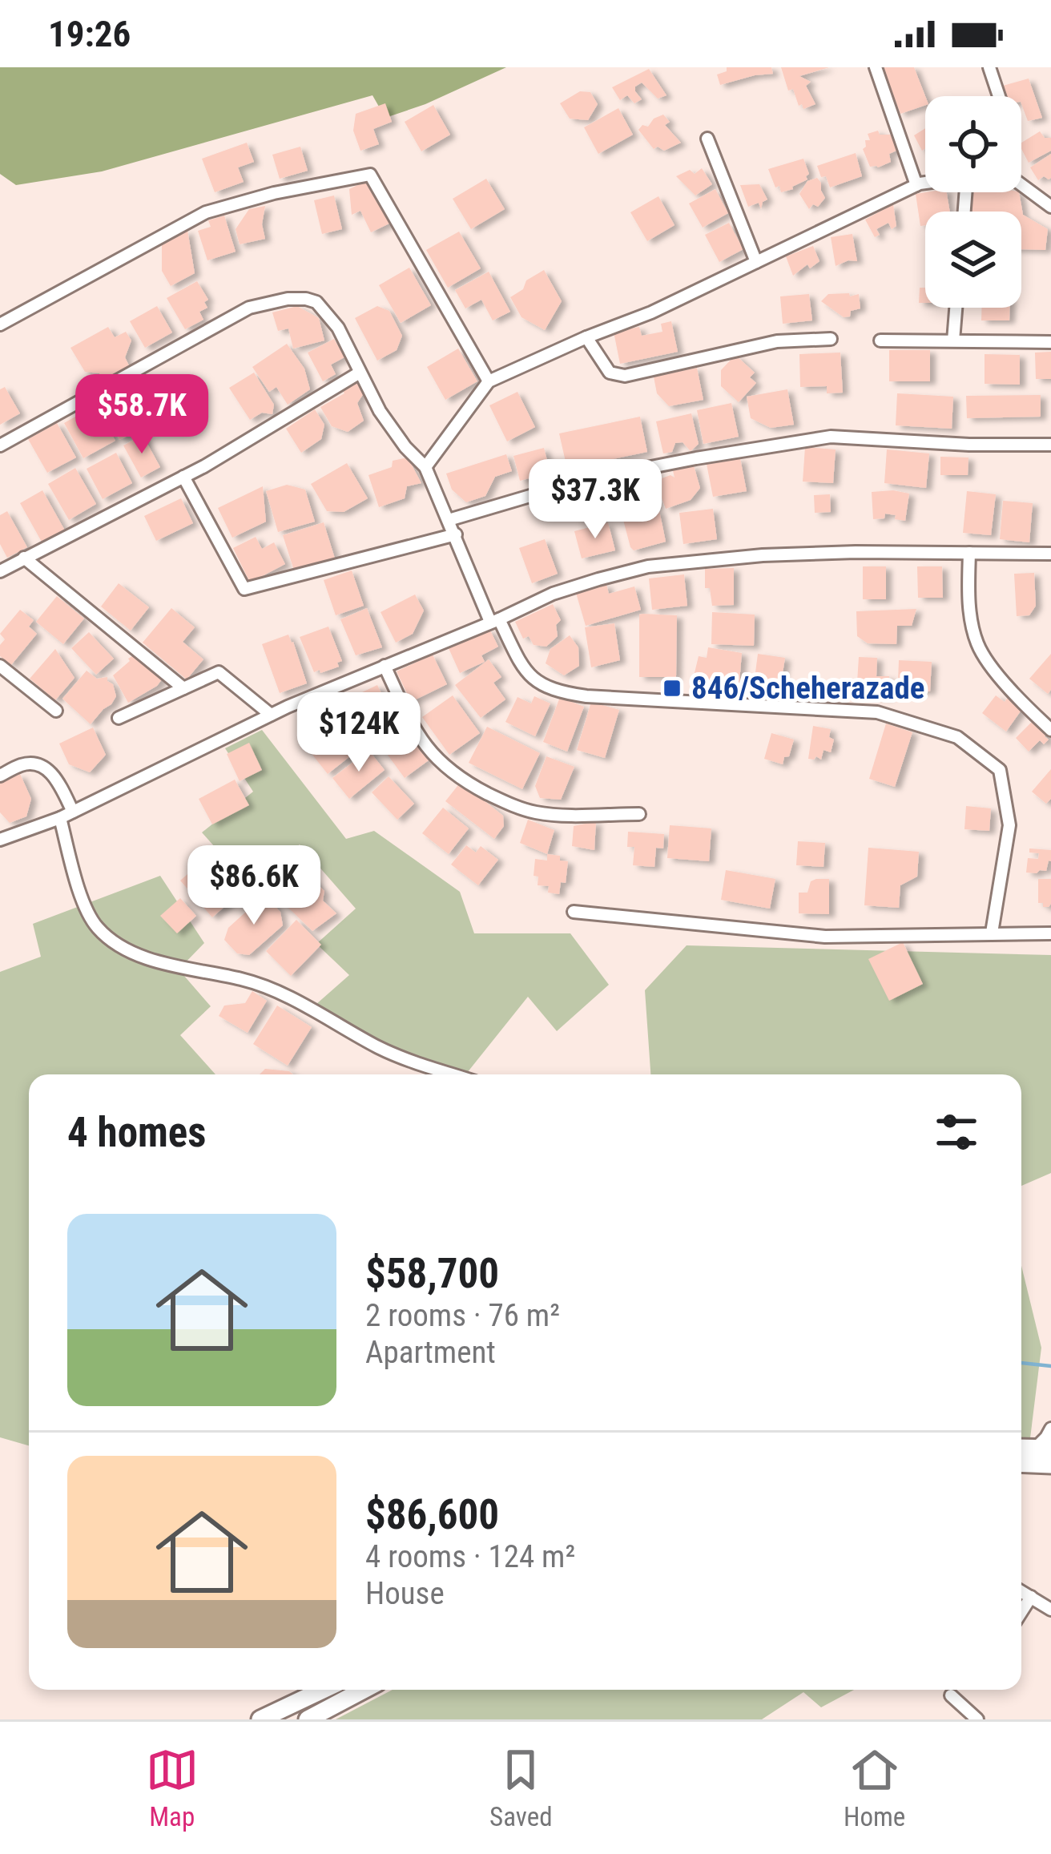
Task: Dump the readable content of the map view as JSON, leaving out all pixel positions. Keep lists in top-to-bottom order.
{
  "places": {
    "transit": ["846/Scheherazade"]
  },
  "page": {
    "status": "19:26",
    "price": [
      "$58.7K",
      "$37.3K",
      "$124K",
      "$86.6K"
    ],
    "heading": "4 homes",
    "list": [
      {
        "name": "$58,700",
        "note": "2 rooms · 76 m² · Apartment"
      },
      {
        "name": "$86,600",
        "note": "4 rooms · 124 m² · House"
      }
    ],
    "tabs": ["Map", "Saved", "Home"]
  }
}
